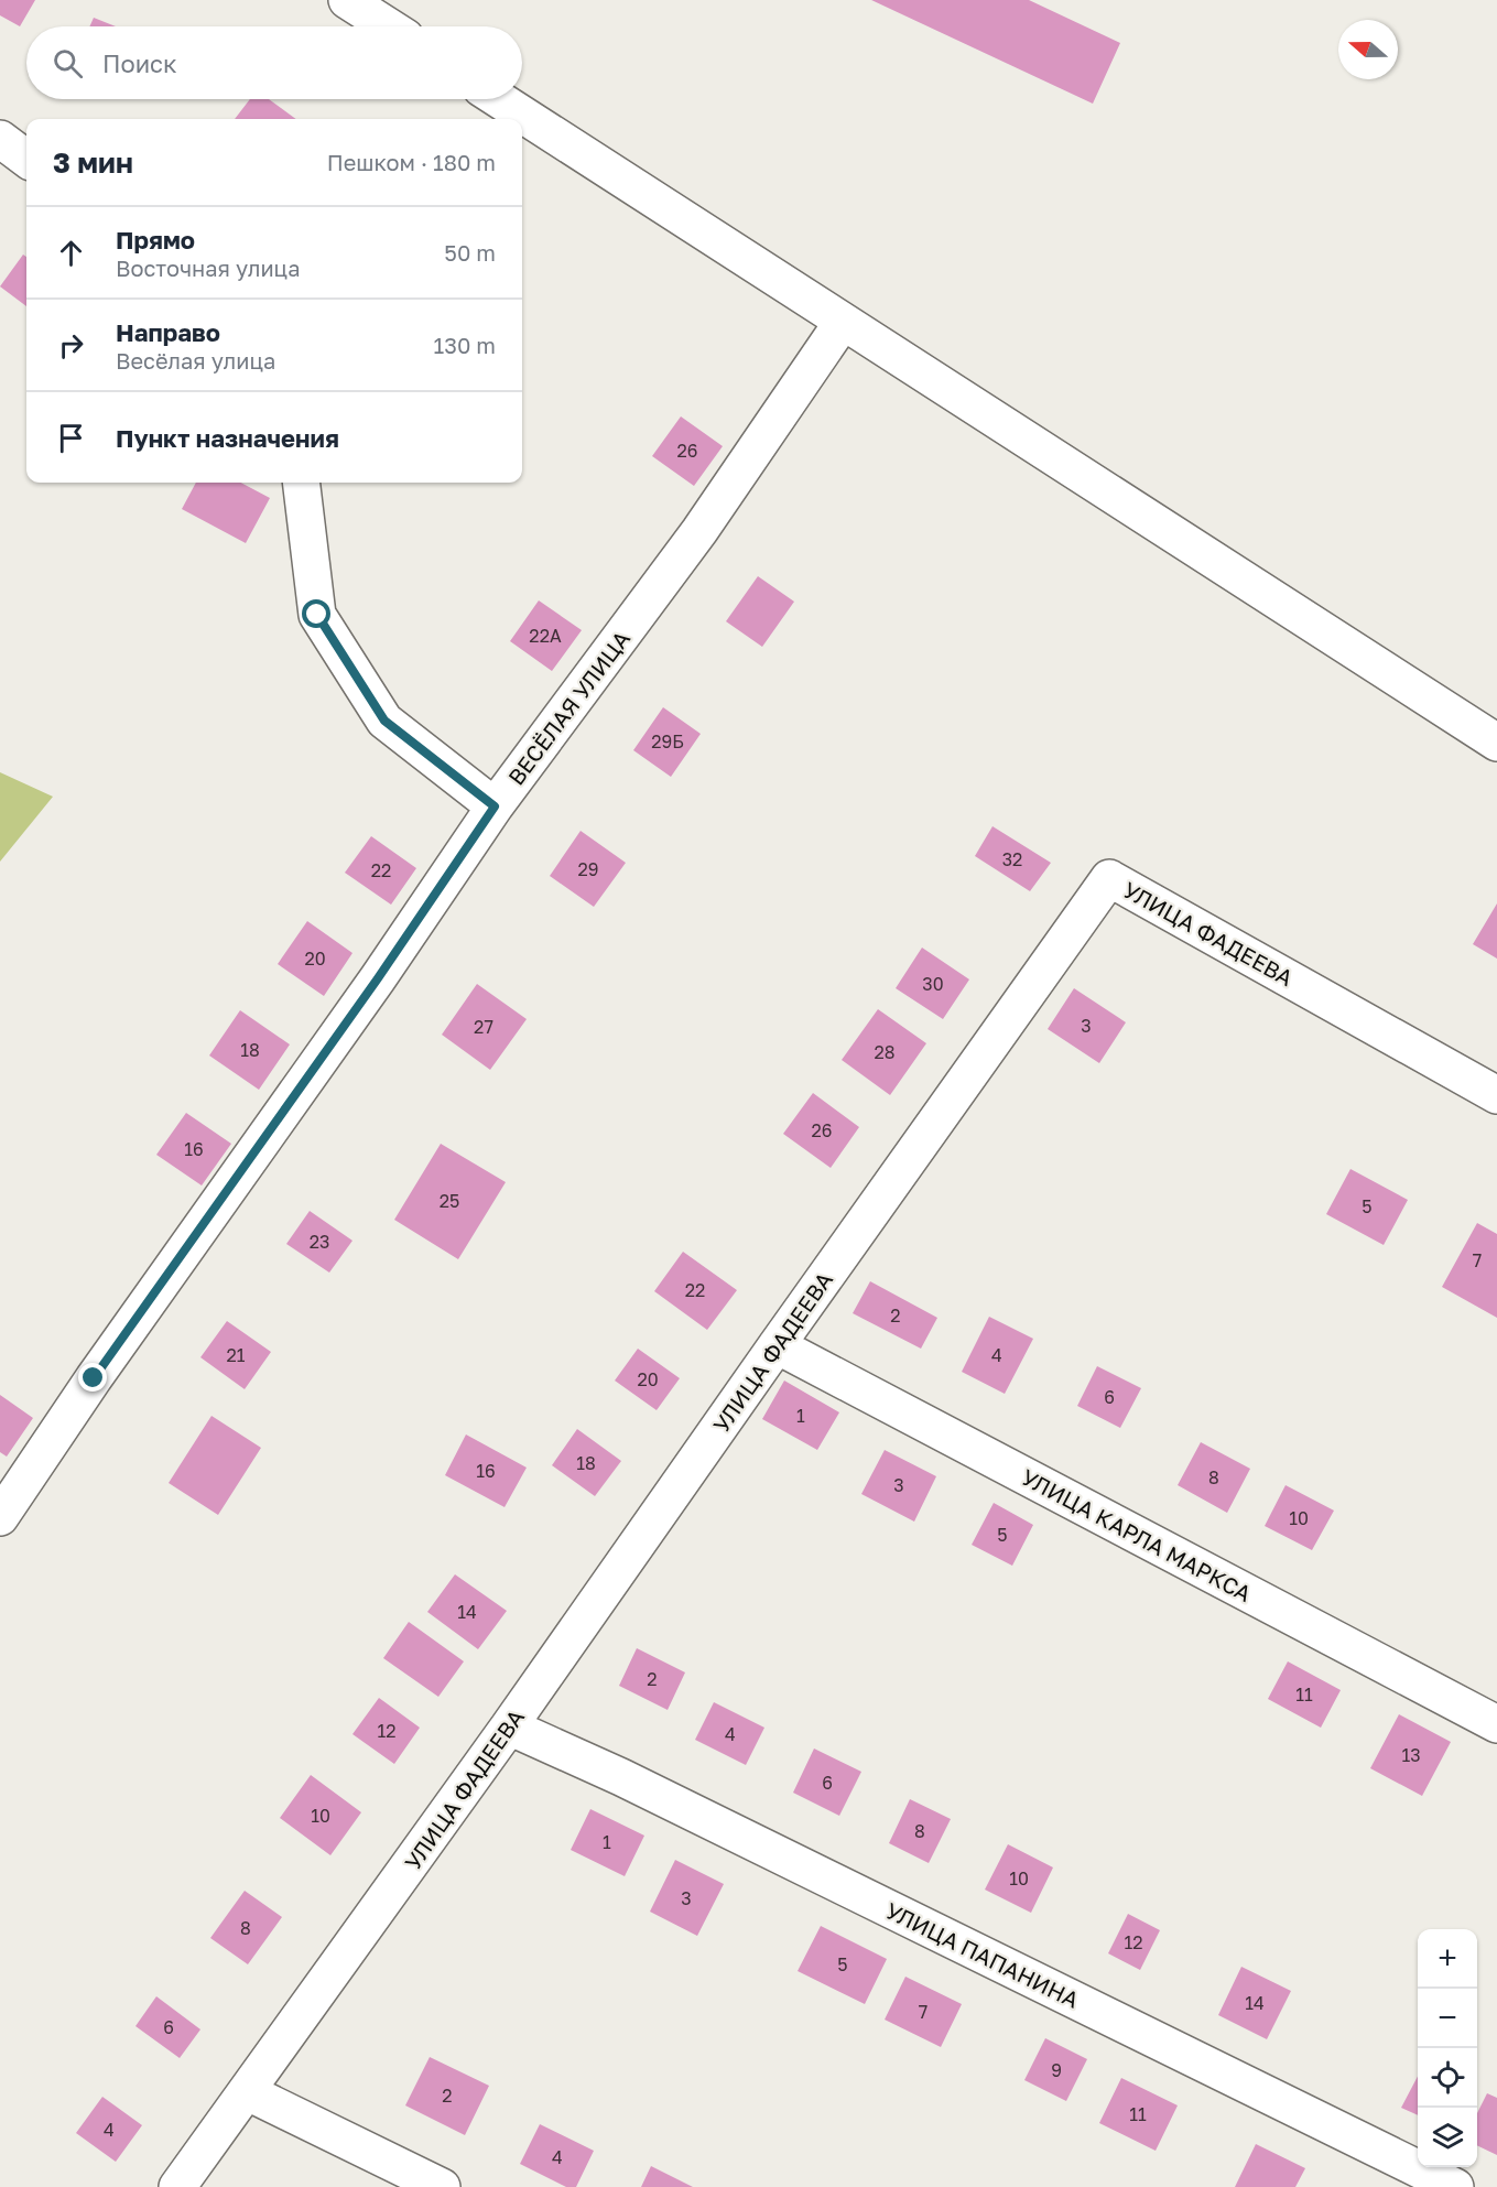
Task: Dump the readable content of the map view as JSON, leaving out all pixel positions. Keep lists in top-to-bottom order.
{
  "streets": {
    "street": [
      "ВЕСЁЛАЯ УЛИЦА",
      "УЛИЦА ФАДЕЕВА",
      "УЛИЦА КАРЛА МАРКСА",
      "УЛИЦА ПАПАНИНА"
    ]
  },
  "crossings": [
    ["УЛИЦА ФАДЕЕВА", "УЛИЦА КАРЛА МАРКСА"],
    ["УЛИЦА ФАДЕЕВА", "УЛИЦА ПАПАНИНА"]
  ],
  "house_numbers": [
    "26",
    "22А",
    "29Б",
    "32",
    "29",
    "22",
    "20",
    "30",
    "3",
    "27",
    "18",
    "28",
    "26",
    "16",
    "25",
    "5",
    "23",
    "7",
    "22",
    "2",
    "21",
    "4",
    "20",
    "6",
    "1",
    "18",
    "16",
    "8",
    "3",
    "10",
    "5",
    "14",
    "2",
    "11",
    "12",
    "4",
    "13",
    "6",
    "10",
    "8",
    "1",
    "10",
    "3",
    "8",
    "12",
    "5",
    "14",
    "7",
    "6",
    "9",
    "2",
    "11",
    "4",
    "4"
  ],
  "north": "left",
  "page": {
    "search": "Поиск",
    "heading": ["3 мин", "Пешком · 180 m"],
    "list": [
      ["Прямо", "Восточная улица", "50 m"],
      ["Направо", "Весёлая улица", "130 m"],
      "Пункт назначения"
    ],
    "map_buttons": ["+", "−"]
  }
}
